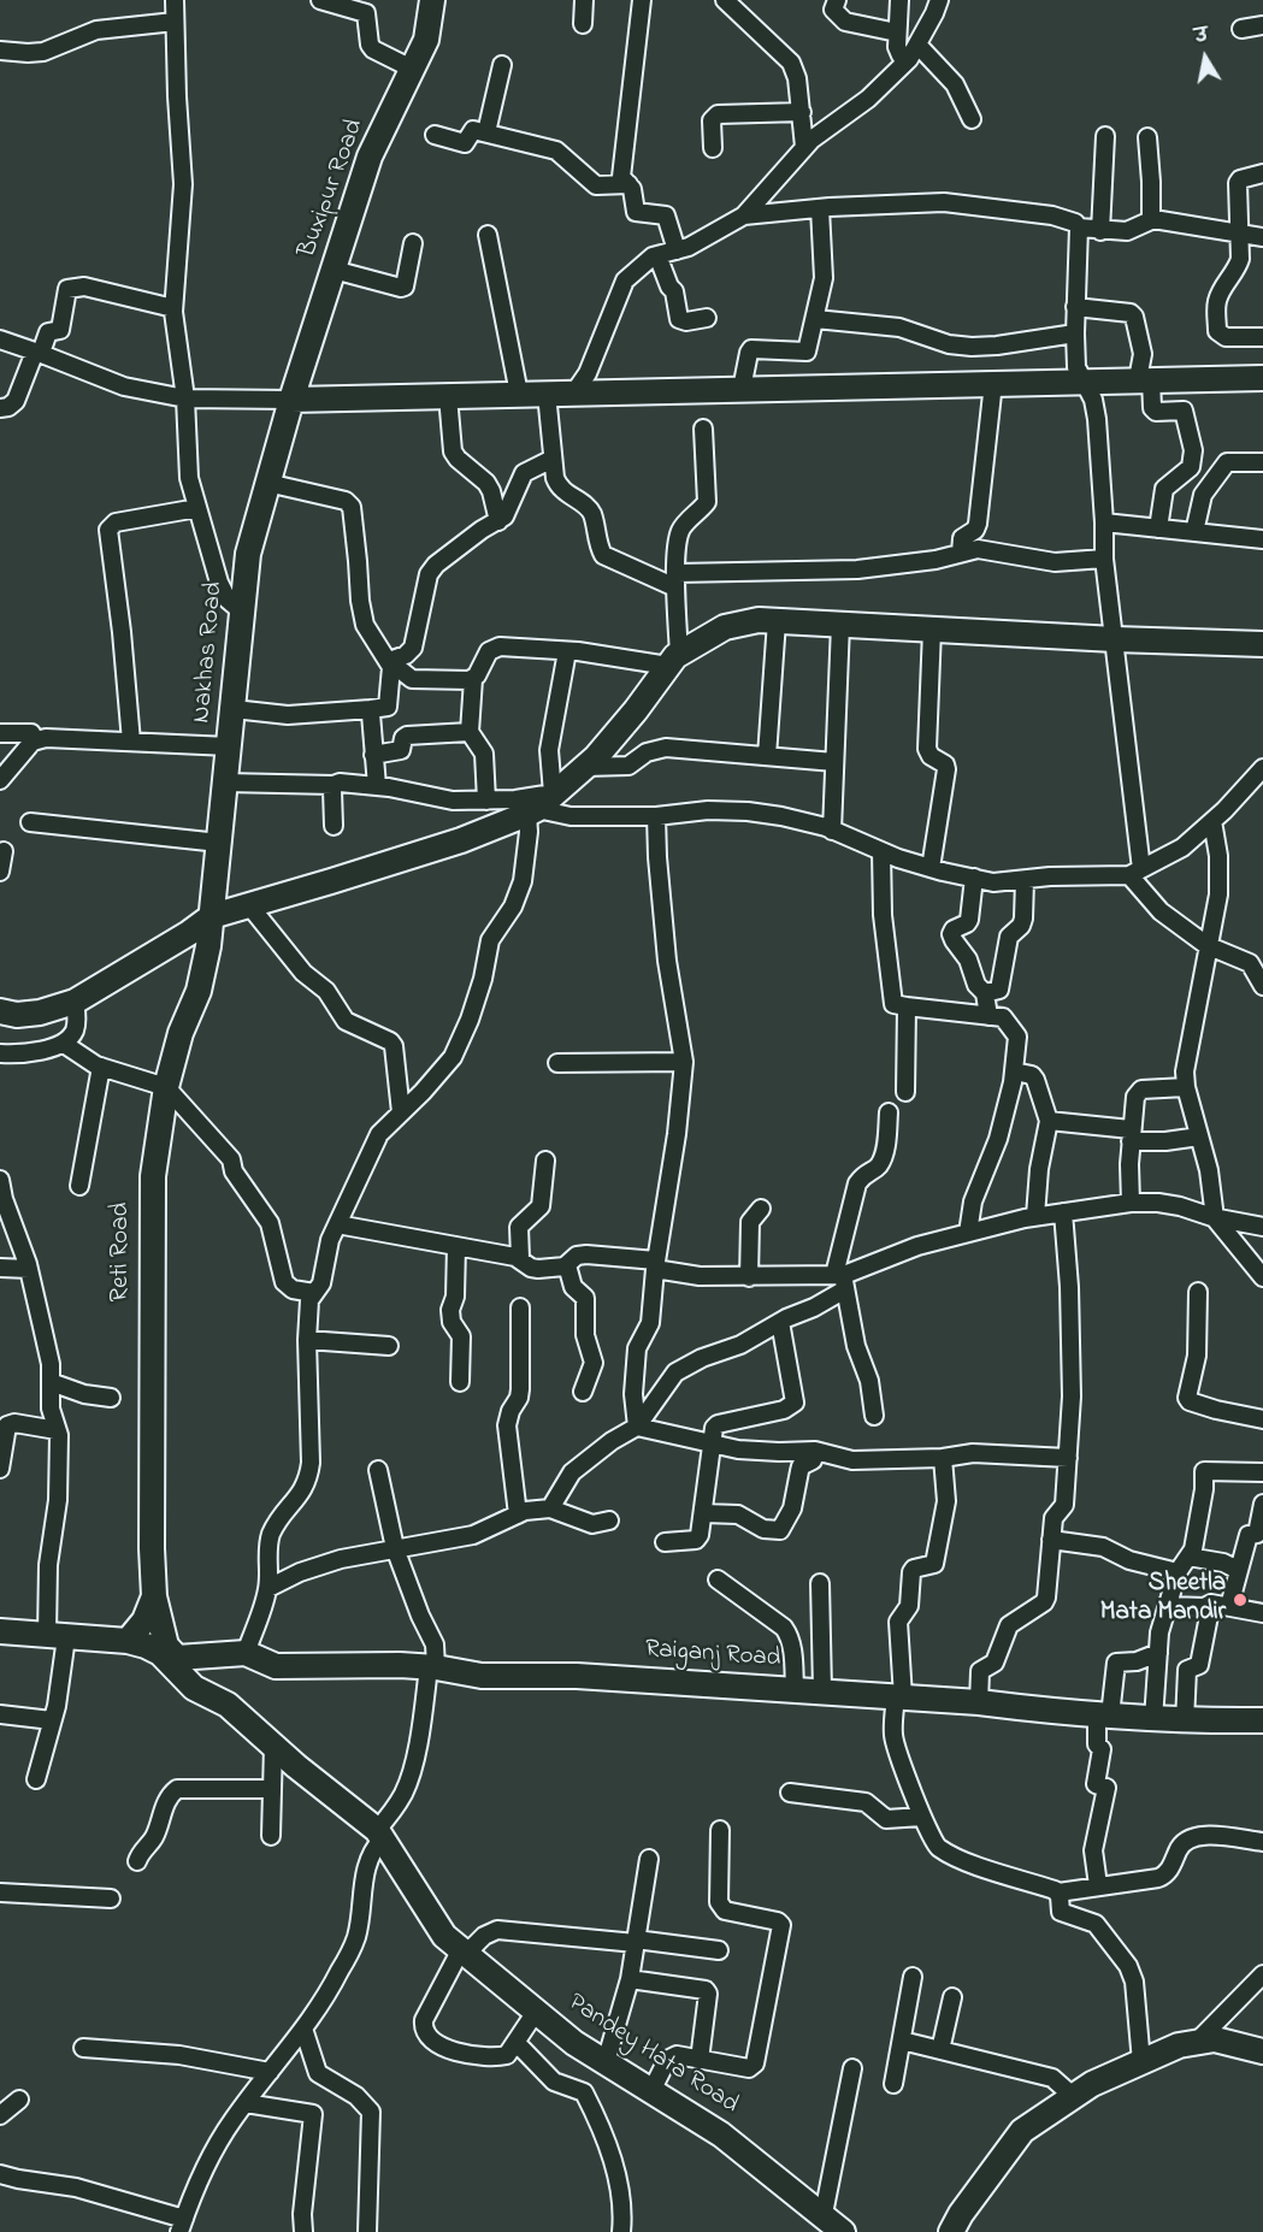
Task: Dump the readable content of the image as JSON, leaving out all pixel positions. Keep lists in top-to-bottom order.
{
  "streets": {
    "main road": [
      "Buxipur Road",
      "Nakhas Road",
      "Reti Road",
      "Raiganj Road",
      "Pandey Hata Road"
    ]
  },
  "crossings": [
    ["Buxipur Road", "Nakhas Road"],
    ["Nakhas Road", "Reti Road"],
    ["Reti Road", "Raiganj Road"],
    ["Reti Road", "Pandey Hata Road"],
    ["Raiganj Road", "Pandey Hata Road"]
  ],
  "places": ["Sheetla Mata Mandir"],
  "north": "top"
}
